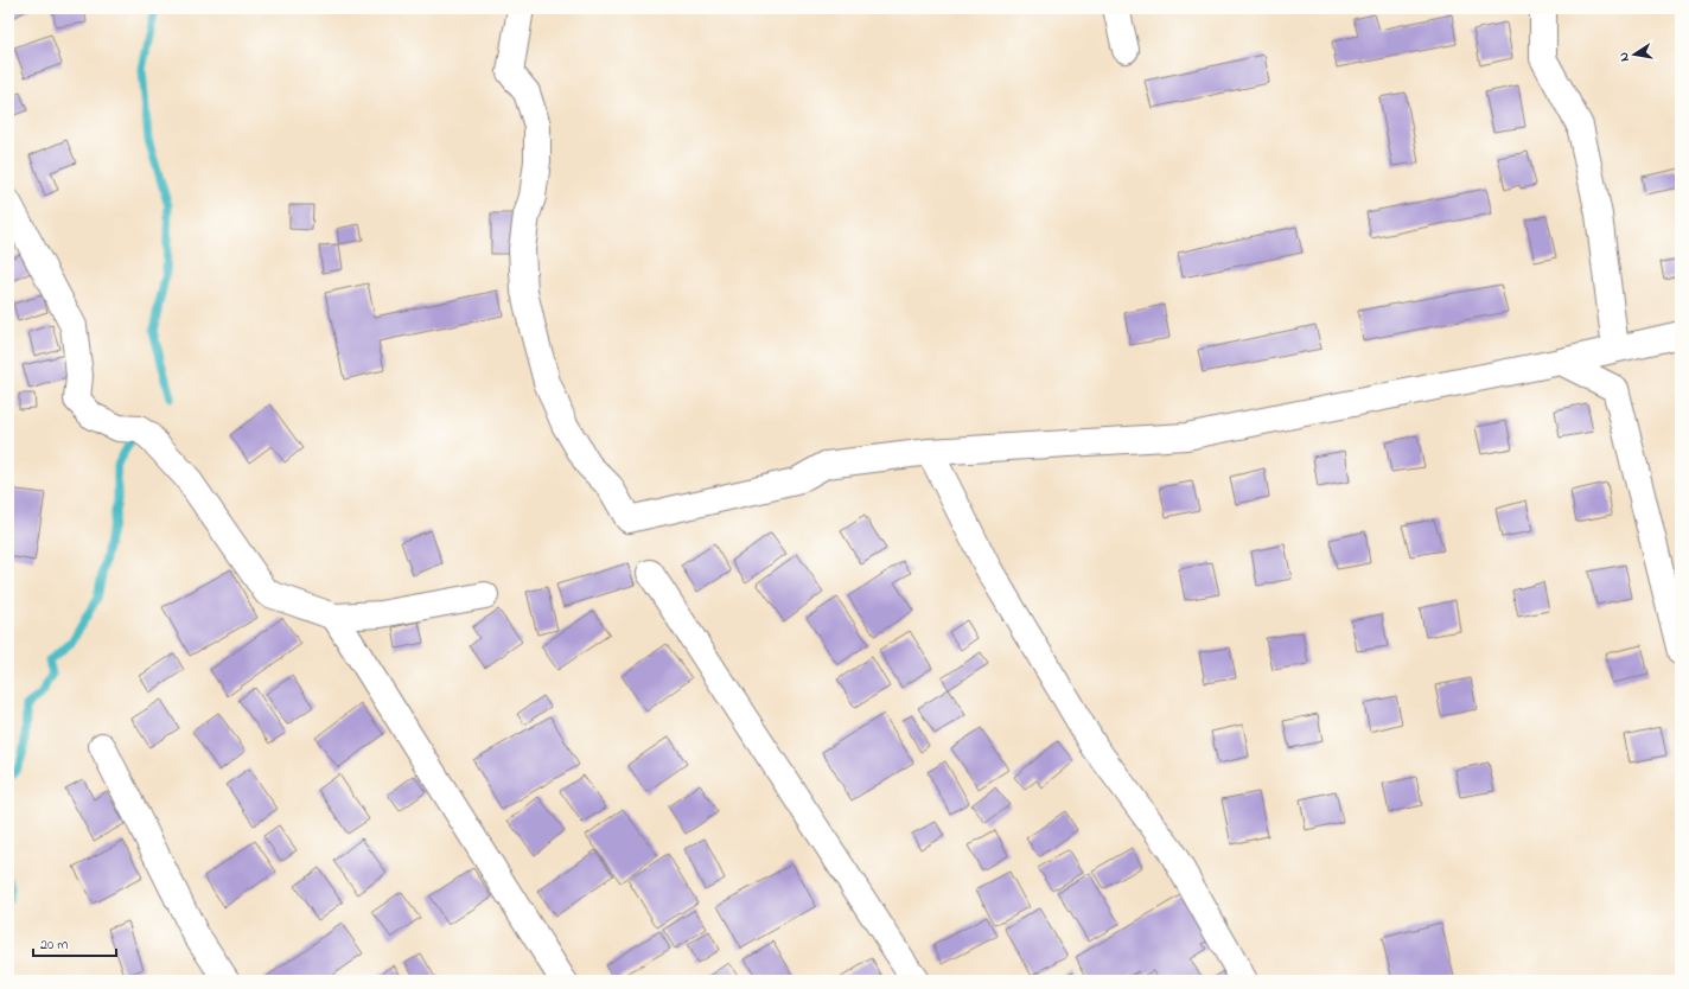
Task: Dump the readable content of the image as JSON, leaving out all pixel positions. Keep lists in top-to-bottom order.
{
  "scale_bar": "20 m",
  "north": "left"
}
